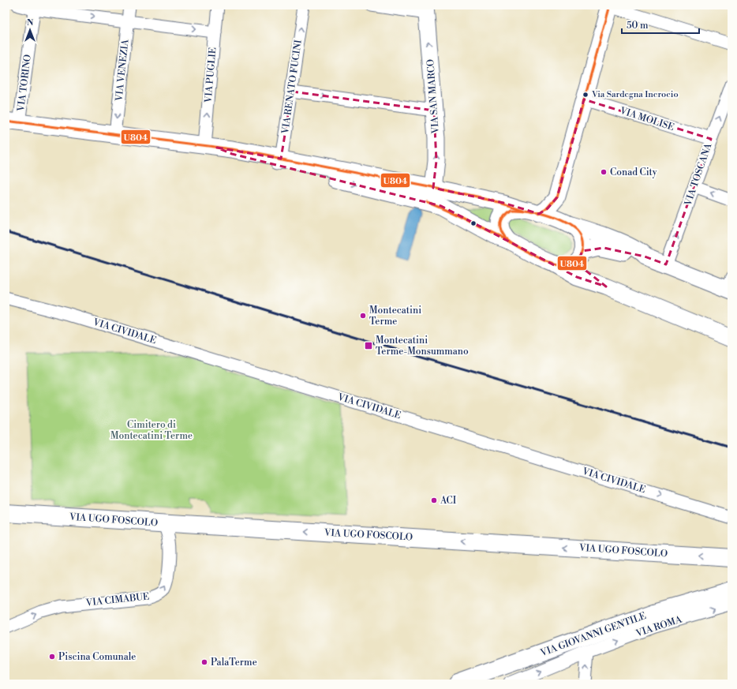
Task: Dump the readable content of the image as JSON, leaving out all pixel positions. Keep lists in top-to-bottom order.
{
  "streets": {
    "main road": ["VIA SAN MARCO", "VIA UGO FOSCOLO", "VIA GIOVANNI GENTILE"],
    "street": [
      "VIA VENEZIA",
      "VIA PUGLIE",
      "VIA TORINO",
      "VIA RENATO FUCINI",
      "VIA MOLISE",
      "VIA TOSCANA",
      "VIA CIVIDALE",
      "VIA CIMABUE",
      "VIA ROMA"
    ]
  },
  "crossings": [
    ["VIA MOLISE", "VIA TOSCANA"],
    ["VIA UGO FOSCOLO", "VIA CIMABUE"]
  ],
  "one_way": [
    "VIA VENEZIA",
    "VIA PUGLIE",
    "VIA RENATO FUCINI",
    "VIA SAN MARCO",
    "VIA TOSCANA",
    "VIA CIVIDALE",
    "VIA UGO FOSCOLO",
    "VIA CIMABUE",
    "VIA ROMA"
  ],
  "parks": ["Cimitero di Montecatini Terme"],
  "places": {
    "other": [
      "Via Sardegna Incrocio",
      "Conad City",
      "Montecatini Terme",
      "ACI",
      "Piscina Comunale",
      "PalaTerme"
    ],
    "transit": ["Montecatini Terme-Monsummano"]
  },
  "lines": ["transit line U804"],
  "scale_bar": "50 m",
  "north": "top"
}
